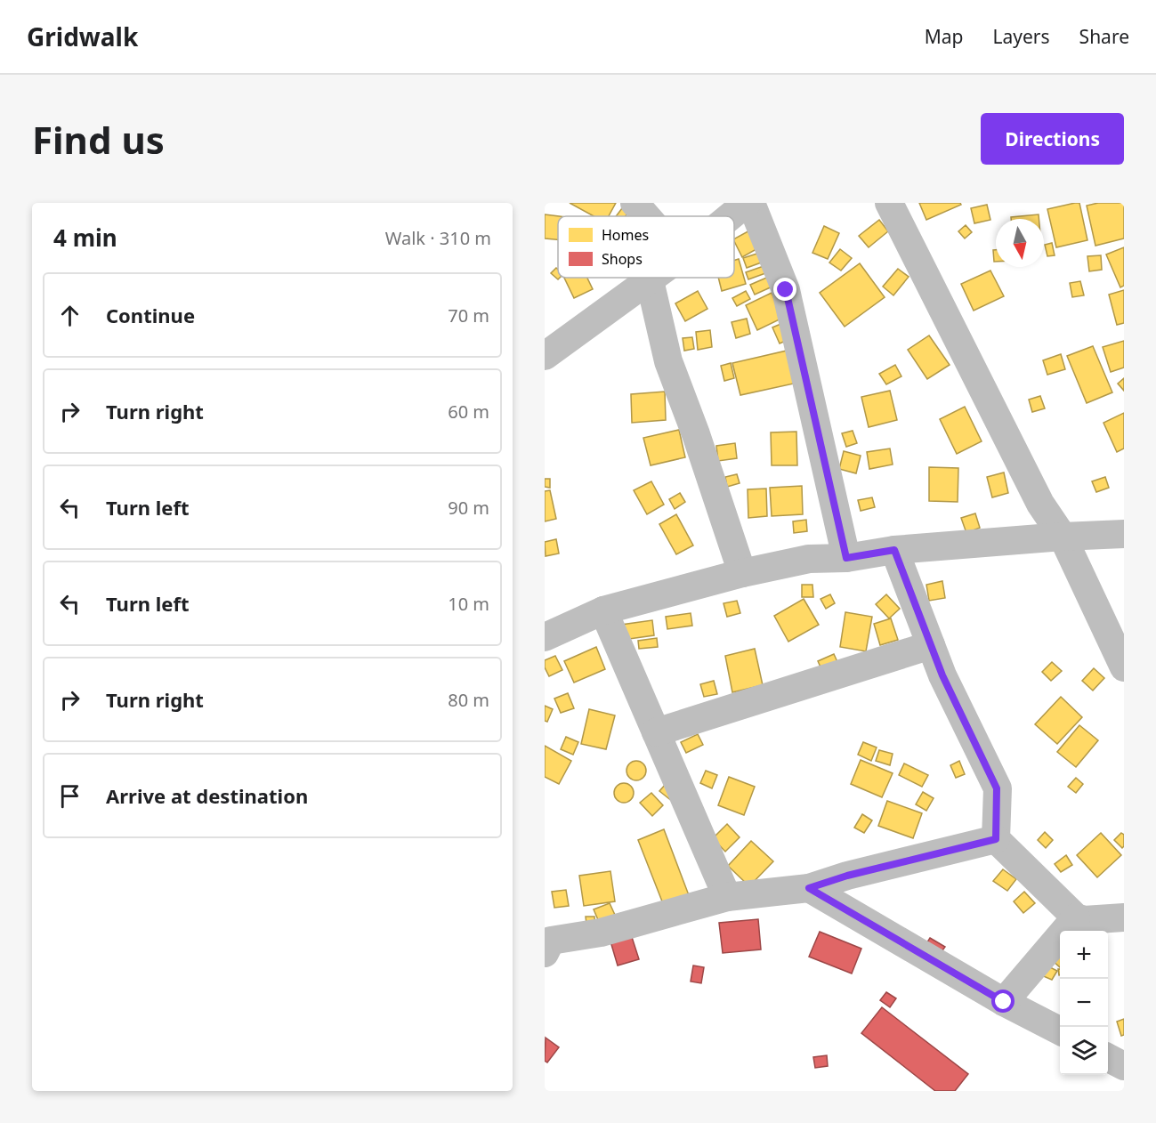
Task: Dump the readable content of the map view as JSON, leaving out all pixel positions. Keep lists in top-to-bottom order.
{
  "legend": ["Homes", "Shops"],
  "north": "bottom",
  "page": {
    "header": "Gridwalk",
    "nav": ["Map", "Layers", "Share"],
    "buttons": "Directions",
    "title": "Find us",
    "heading": ["4 min", "Walk · 310 m"],
    "list": [
      ["Continue", "70 m"],
      ["Turn right", "60 m"],
      ["Turn left", "90 m"],
      ["Turn left", "10 m"],
      ["Turn right", "80 m"],
      "Arrive at destination"
    ],
    "map_buttons": ["+", "−"]
  }
}
